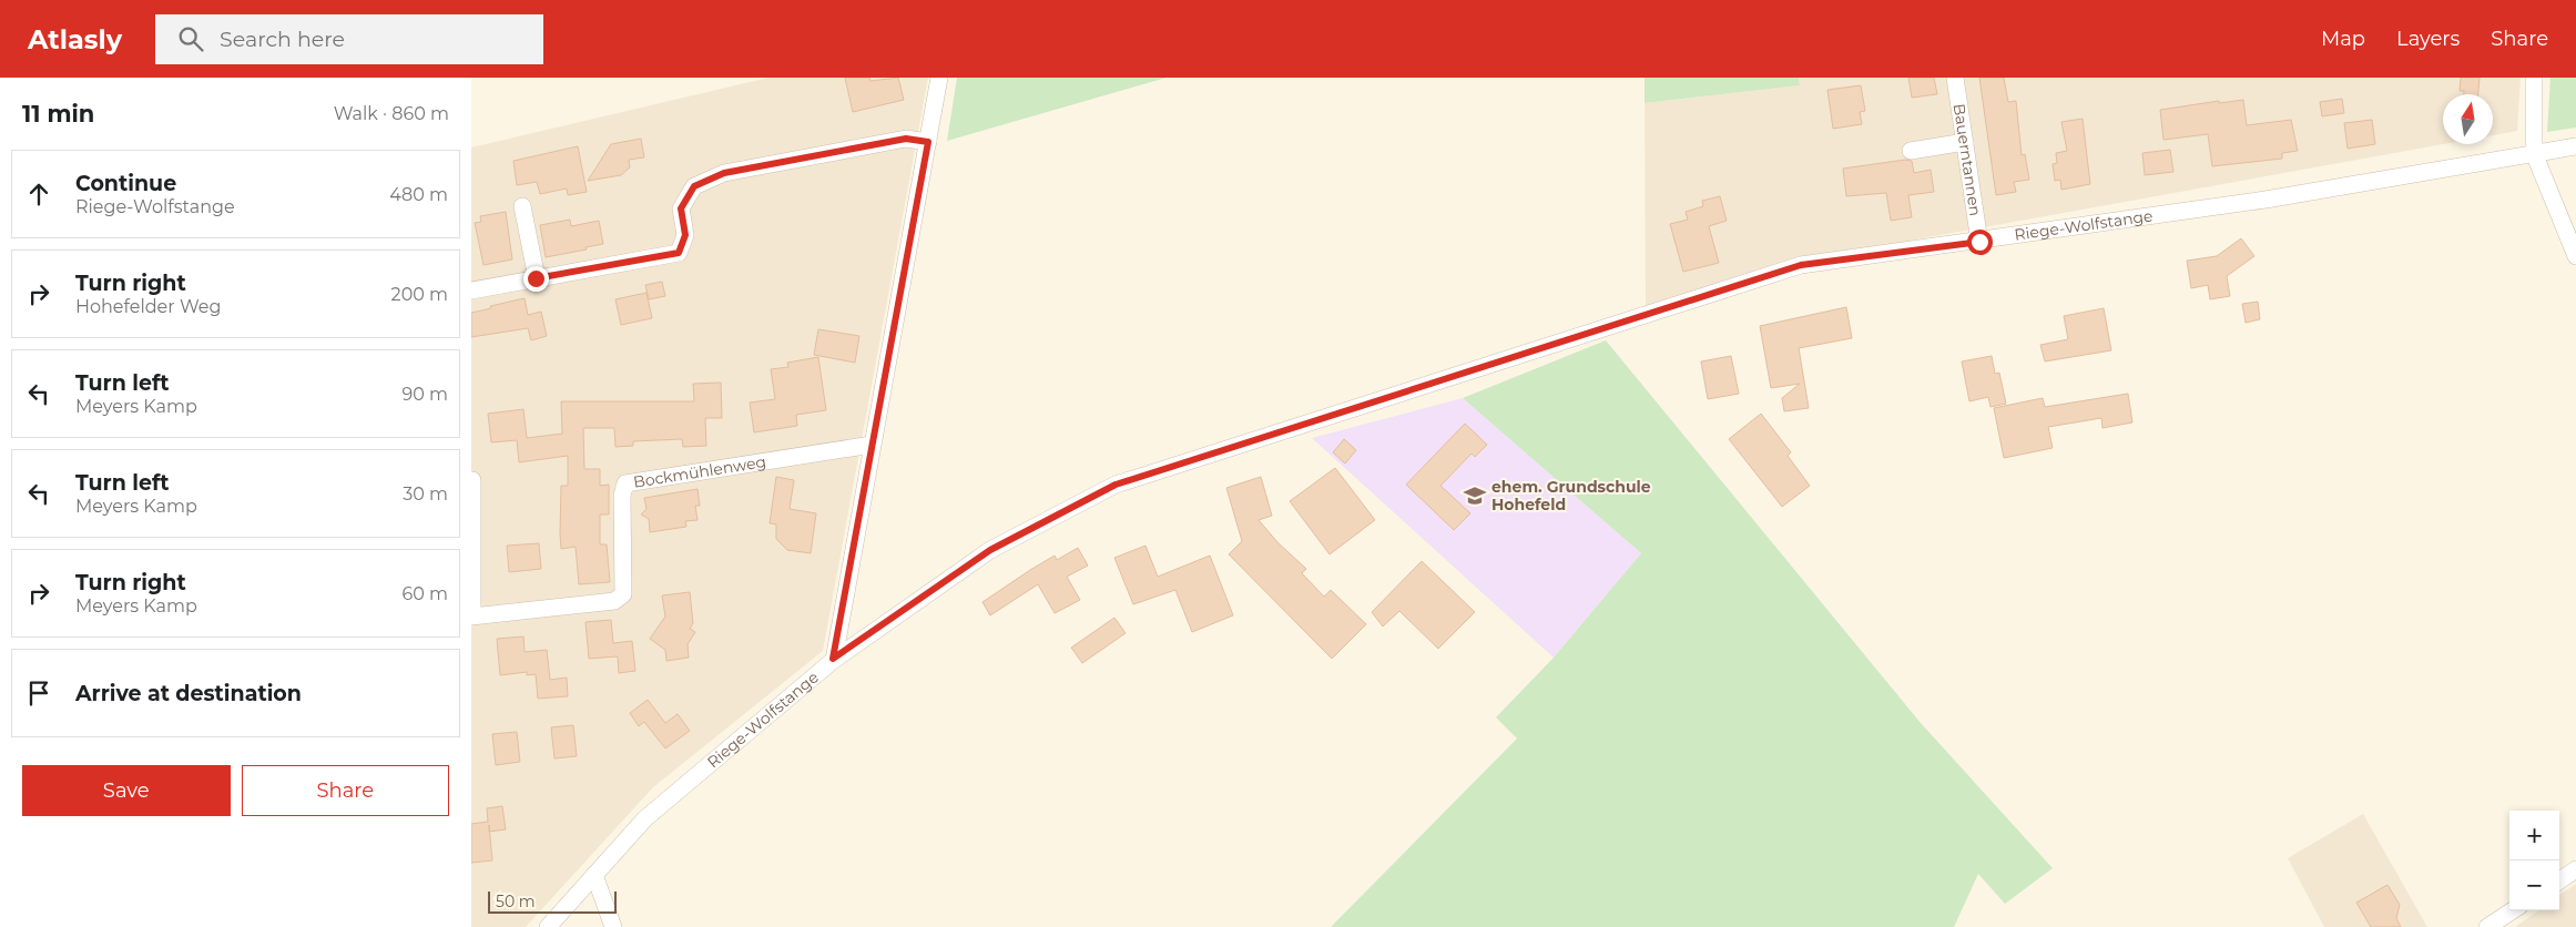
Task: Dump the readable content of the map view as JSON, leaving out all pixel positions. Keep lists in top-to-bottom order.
{
  "streets": {
    "street": ["Bauerntannen", "Riege-Wolfstange", "Bockmühlenweg"]
  },
  "crossings": [
    ["Bauerntannen", "Riege-Wolfstange"]
  ],
  "places": {
    "school or university": ["ehem. Grundschule Hohefeld"]
  },
  "scale_bar": "50 m",
  "north": "top",
  "page": {
    "header": "Atlasly",
    "search": "Search here",
    "nav": ["Map", "Layers", "Share"],
    "heading": ["11 min", "Walk · 860 m"],
    "list": [
      ["Continue", "Riege-Wolfstange", "480 m"],
      ["Turn right", "Hohefelder Weg", "200 m"],
      ["Turn left", "Meyers Kamp", "90 m"],
      ["Turn left", "Meyers Kamp", "30 m"],
      ["Turn right", "Meyers Kamp", "60 m"],
      "Arrive at destination"
    ],
    "buttons": ["Save", "Share"],
    "map_buttons": ["+", "−"],
    "scale": "50 m"
  }
}
